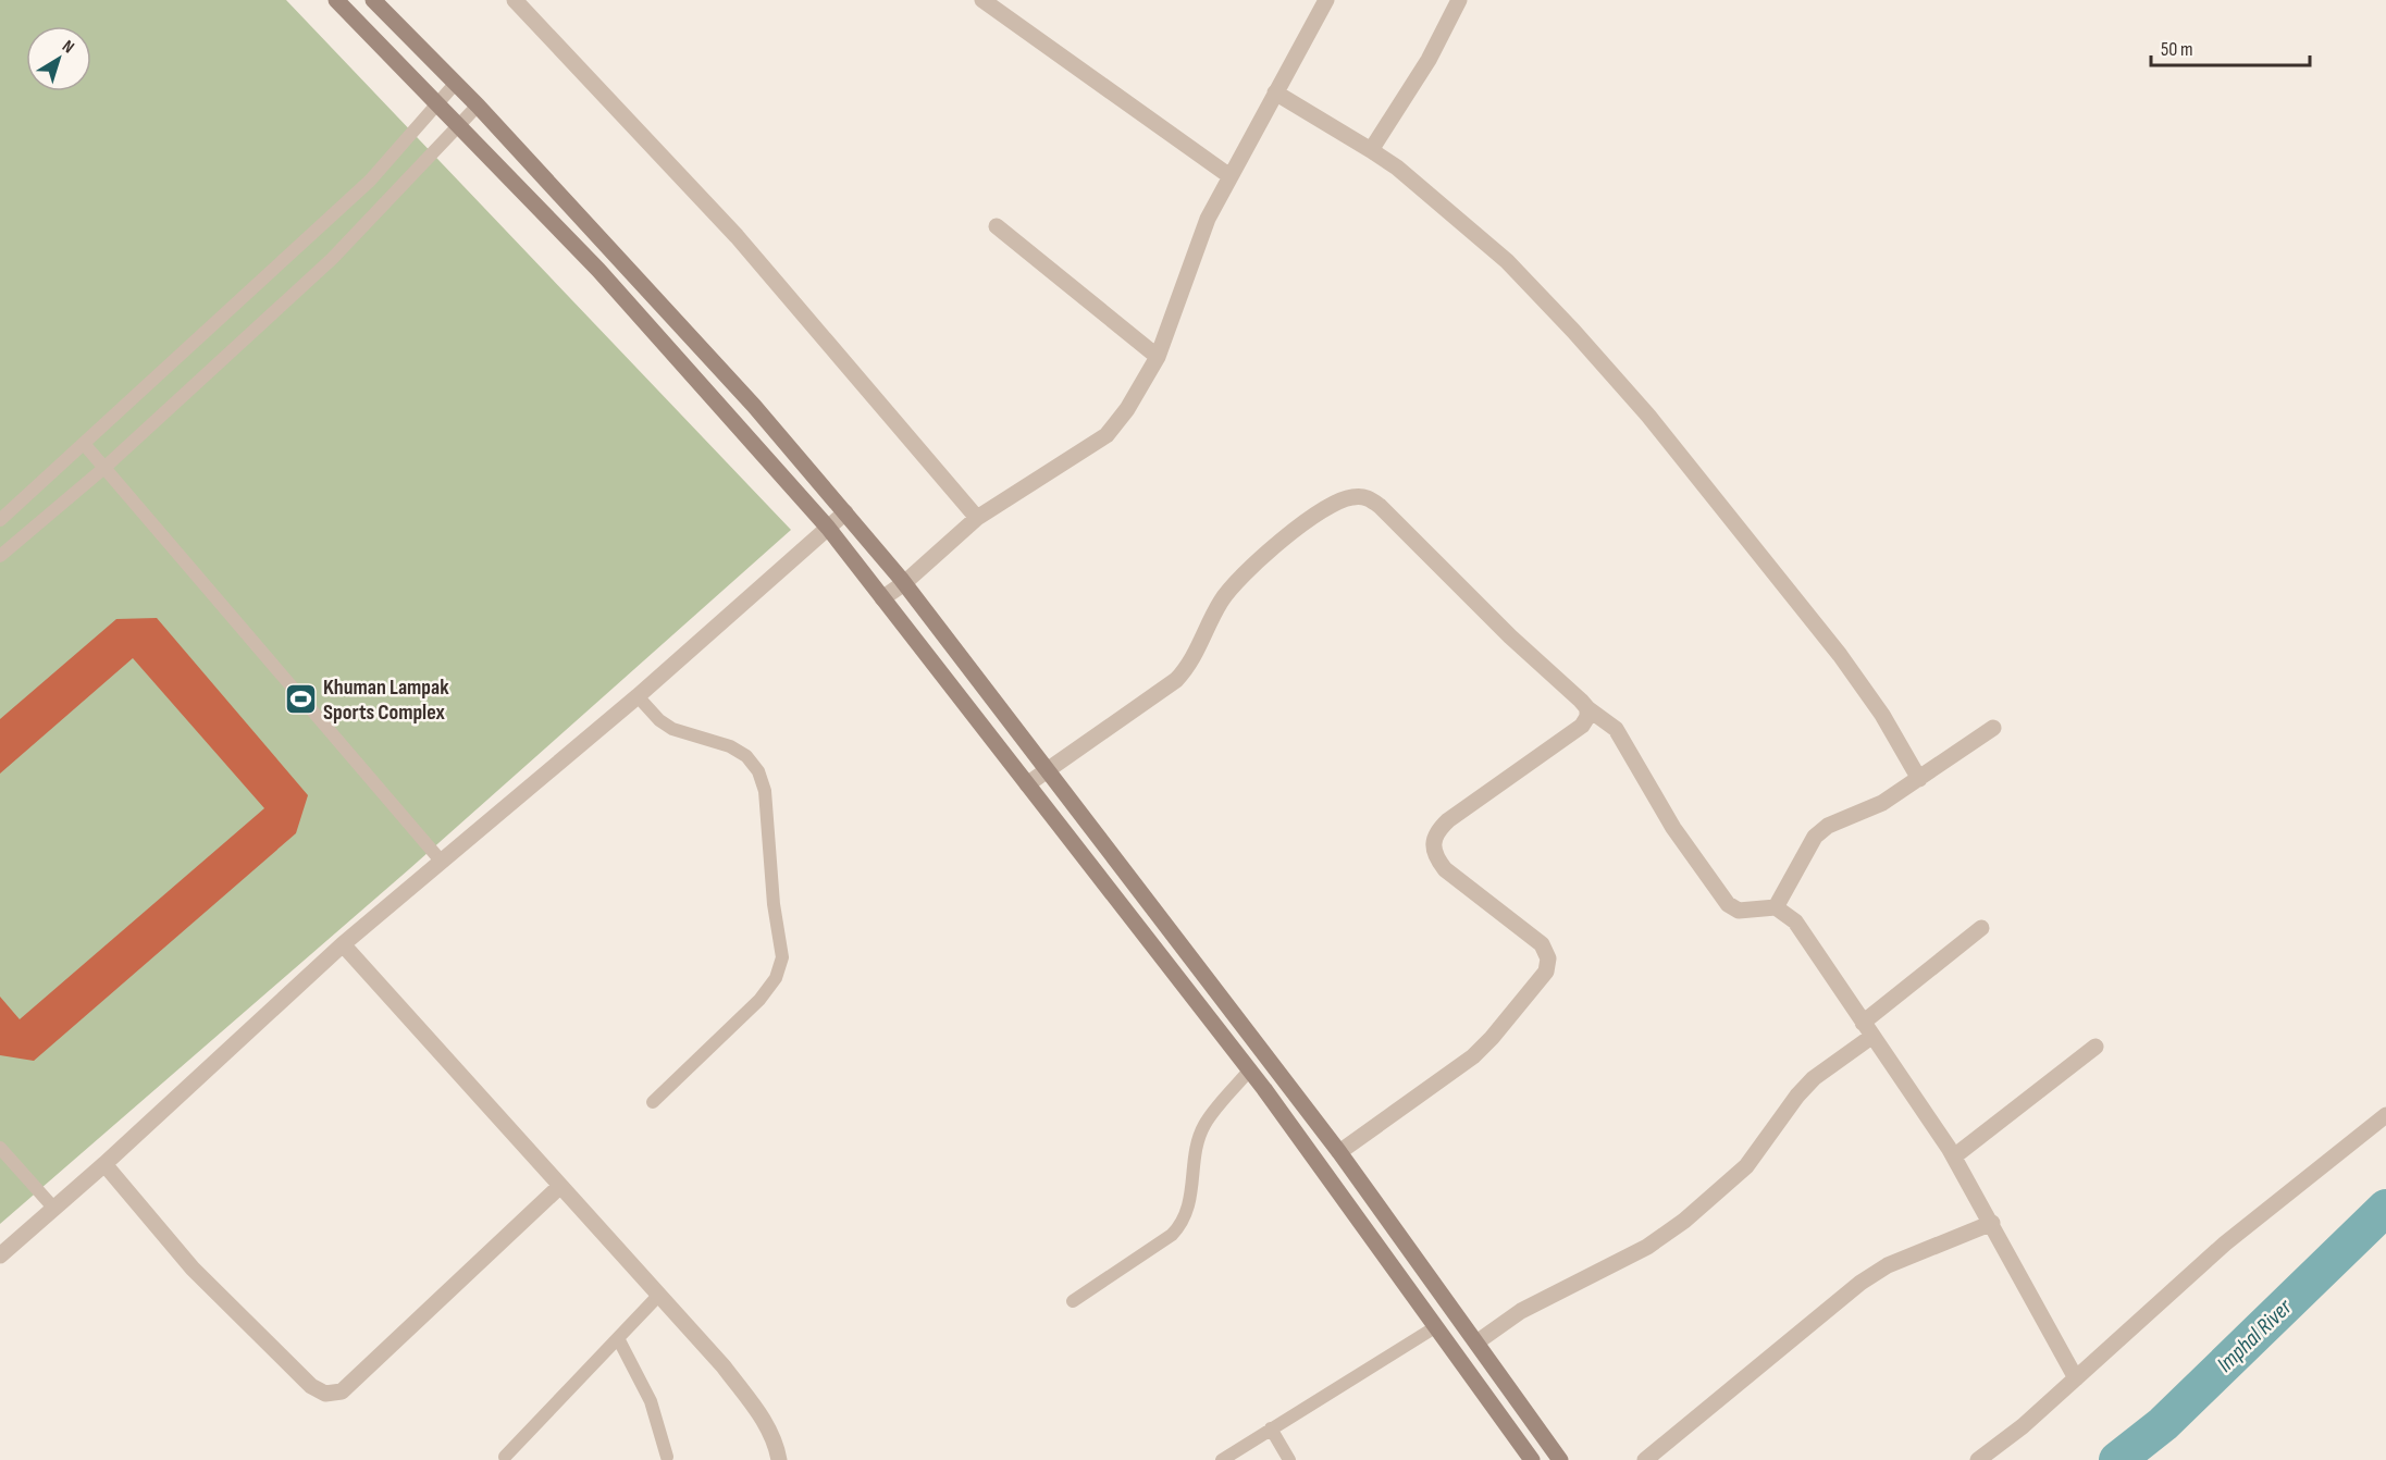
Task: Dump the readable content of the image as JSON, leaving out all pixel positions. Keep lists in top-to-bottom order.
{
  "water": ["Imphal River"],
  "places": {
    "sports": ["Khuman Lampak Sports Complex"]
  },
  "scale_bar": "50 m",
  "north": "top right"
}
